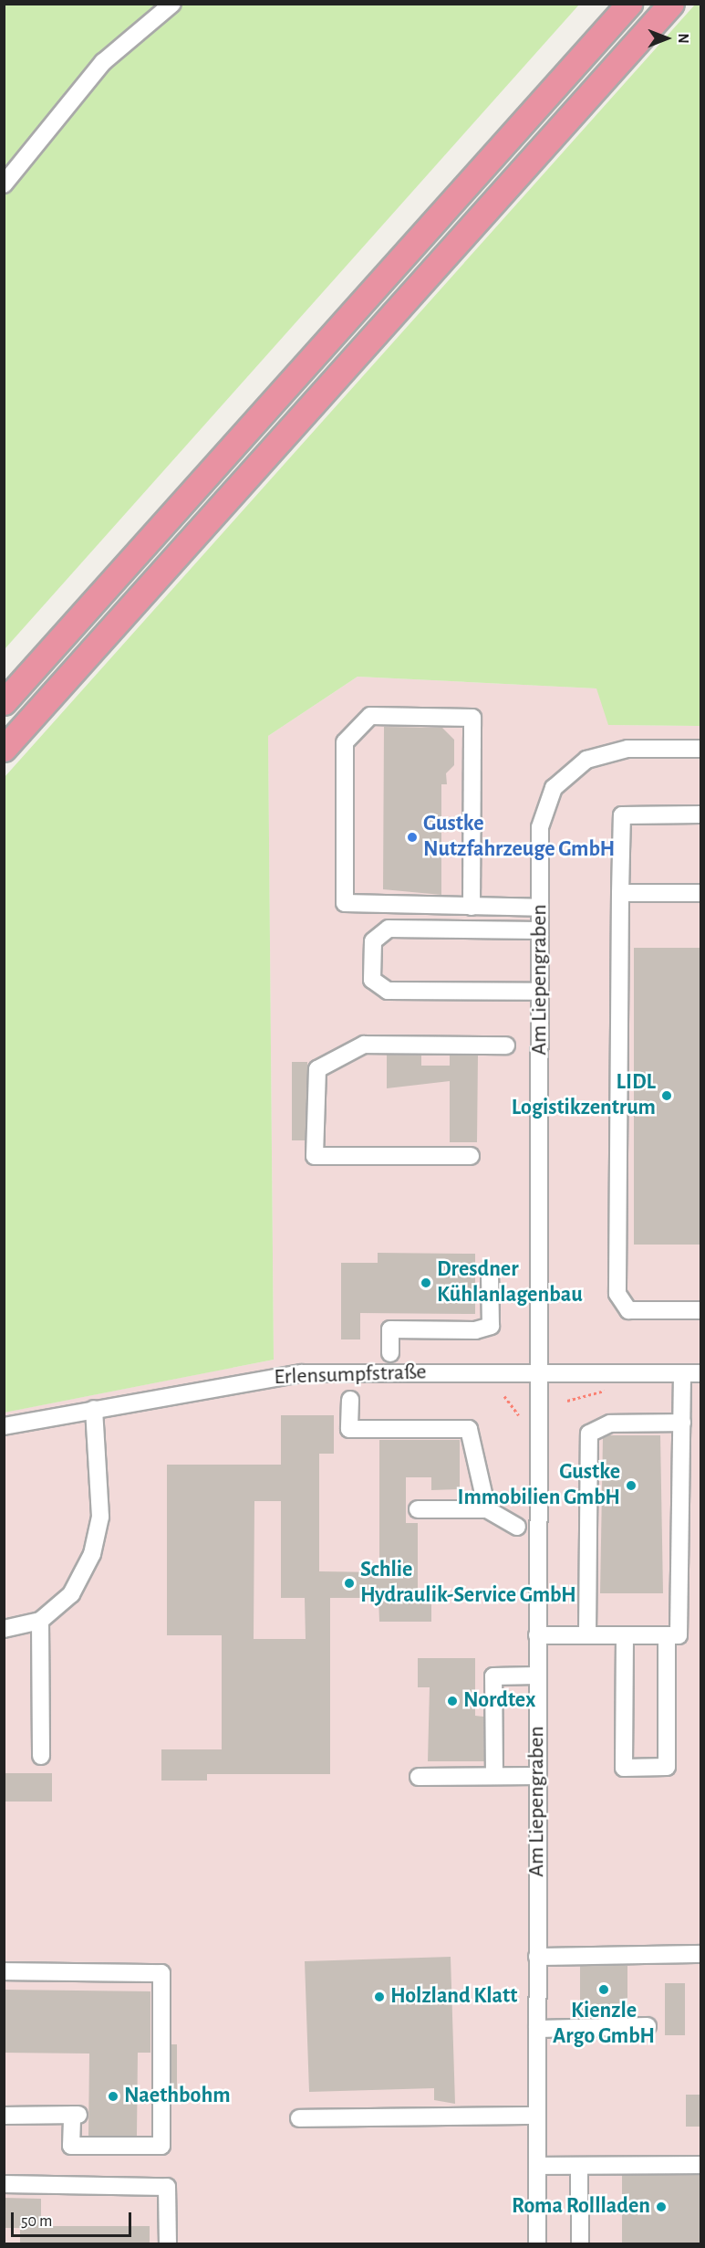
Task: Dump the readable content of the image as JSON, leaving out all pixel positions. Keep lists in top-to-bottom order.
{
  "streets": {
    "street": ["Am Liepengraben", "Erlensumpfstraße"]
  },
  "crossings": [
    ["Am Liepengraben", "Erlensumpfstraße"]
  ],
  "places": [
    "Gustke Nutzfahrzeuge GmbH",
    "LIDL Logistikzentrum",
    "Dresdner Kühlanlagenbau",
    "Gustke Immobilien GmbH",
    "Schlie Hydraulik-Service GmbH",
    "Nordtex",
    "Kienzle Argo GmbH",
    "Holzland Klatt",
    "Naethbohm",
    "Roma Rollladen"
  ],
  "scale_bar": "50 m",
  "north": "right"
}
